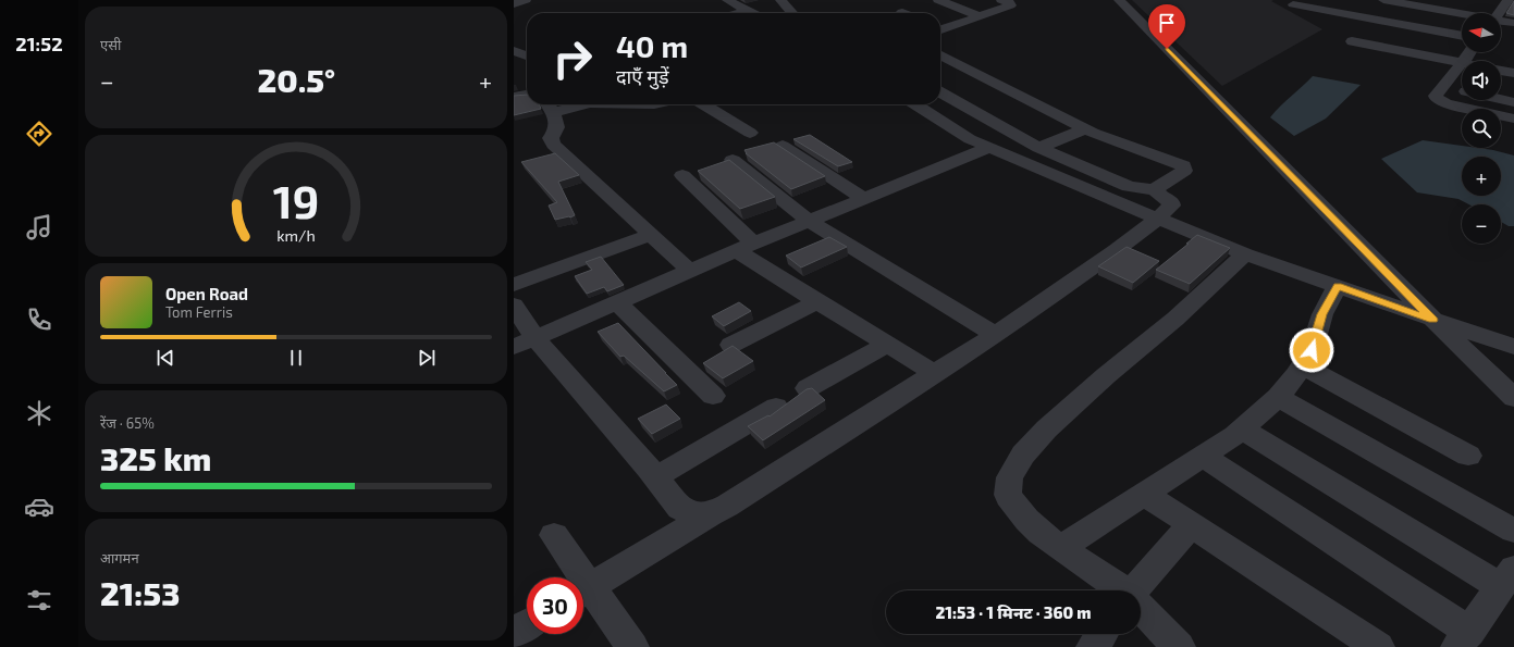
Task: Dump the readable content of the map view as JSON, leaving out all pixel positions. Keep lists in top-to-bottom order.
{
  "north": "left",
  "page": {
    "tabs": "21:52",
    "tile": [
      "एसी",
      ["रेंज · 65%", "325 km"],
      ["आगमन", "21:53"]
    ],
    "map_buttons": ["+", "−"],
    "turn": ["40 m", "दाएँ मुड़ें"],
    "heat": ["−", "20.5°", "+"],
    "song": ["Open Road", "Tom Ferris"],
    "limit": "30",
    "trip": "21:53 · 1 मिनट · 360 m",
    "gauge": ["19", "km/h"]
  }
}
